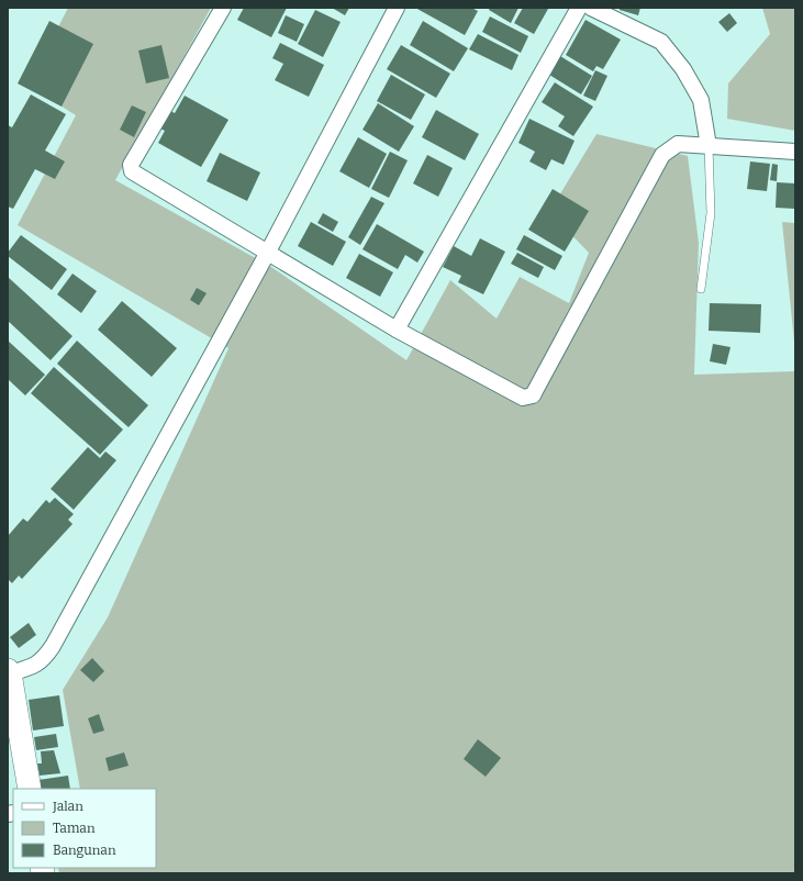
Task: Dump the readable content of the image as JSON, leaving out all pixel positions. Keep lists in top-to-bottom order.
{
  "legend": ["Jalan", "Taman", "Bangunan"]
}
